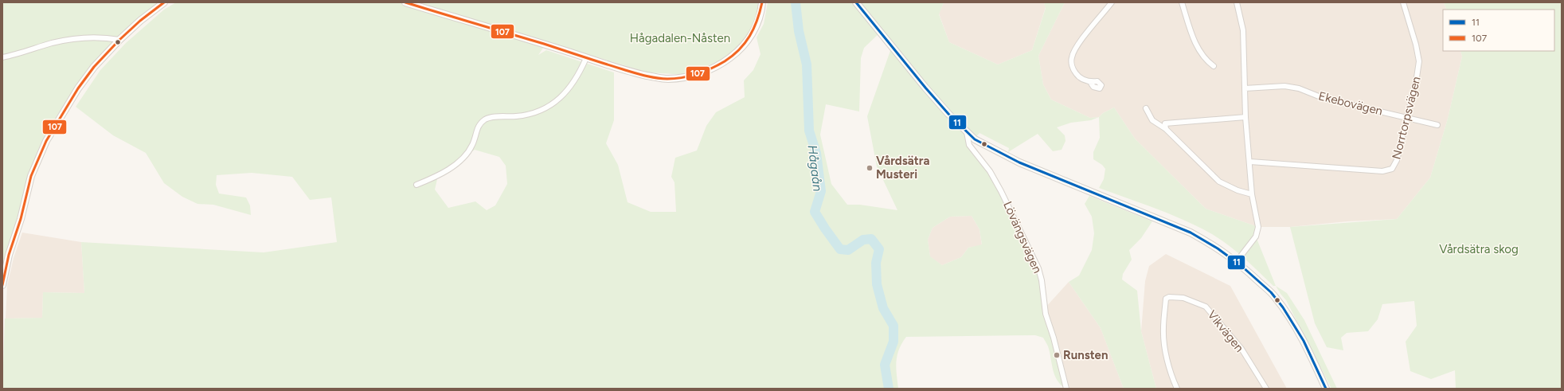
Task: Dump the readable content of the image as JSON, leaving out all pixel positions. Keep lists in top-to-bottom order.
{
  "streets": {
    "street": [
      "Ekebovägen",
      "Norrtorpsvägen",
      "Lövängsvägen",
      "Vikvägen"
    ]
  },
  "crossings": [
    ["Ekebovägen", "Norrtorpsvägen"]
  ],
  "water": ["Hågaån"],
  "parks": ["Hågadalen-Nåsten", "Vårdsätra skog"],
  "places": ["Vårdsätra Musteri", "Runsten"],
  "lines": ["transit line 11", "transit line 107"],
  "legend": ["11", "107"]
}
